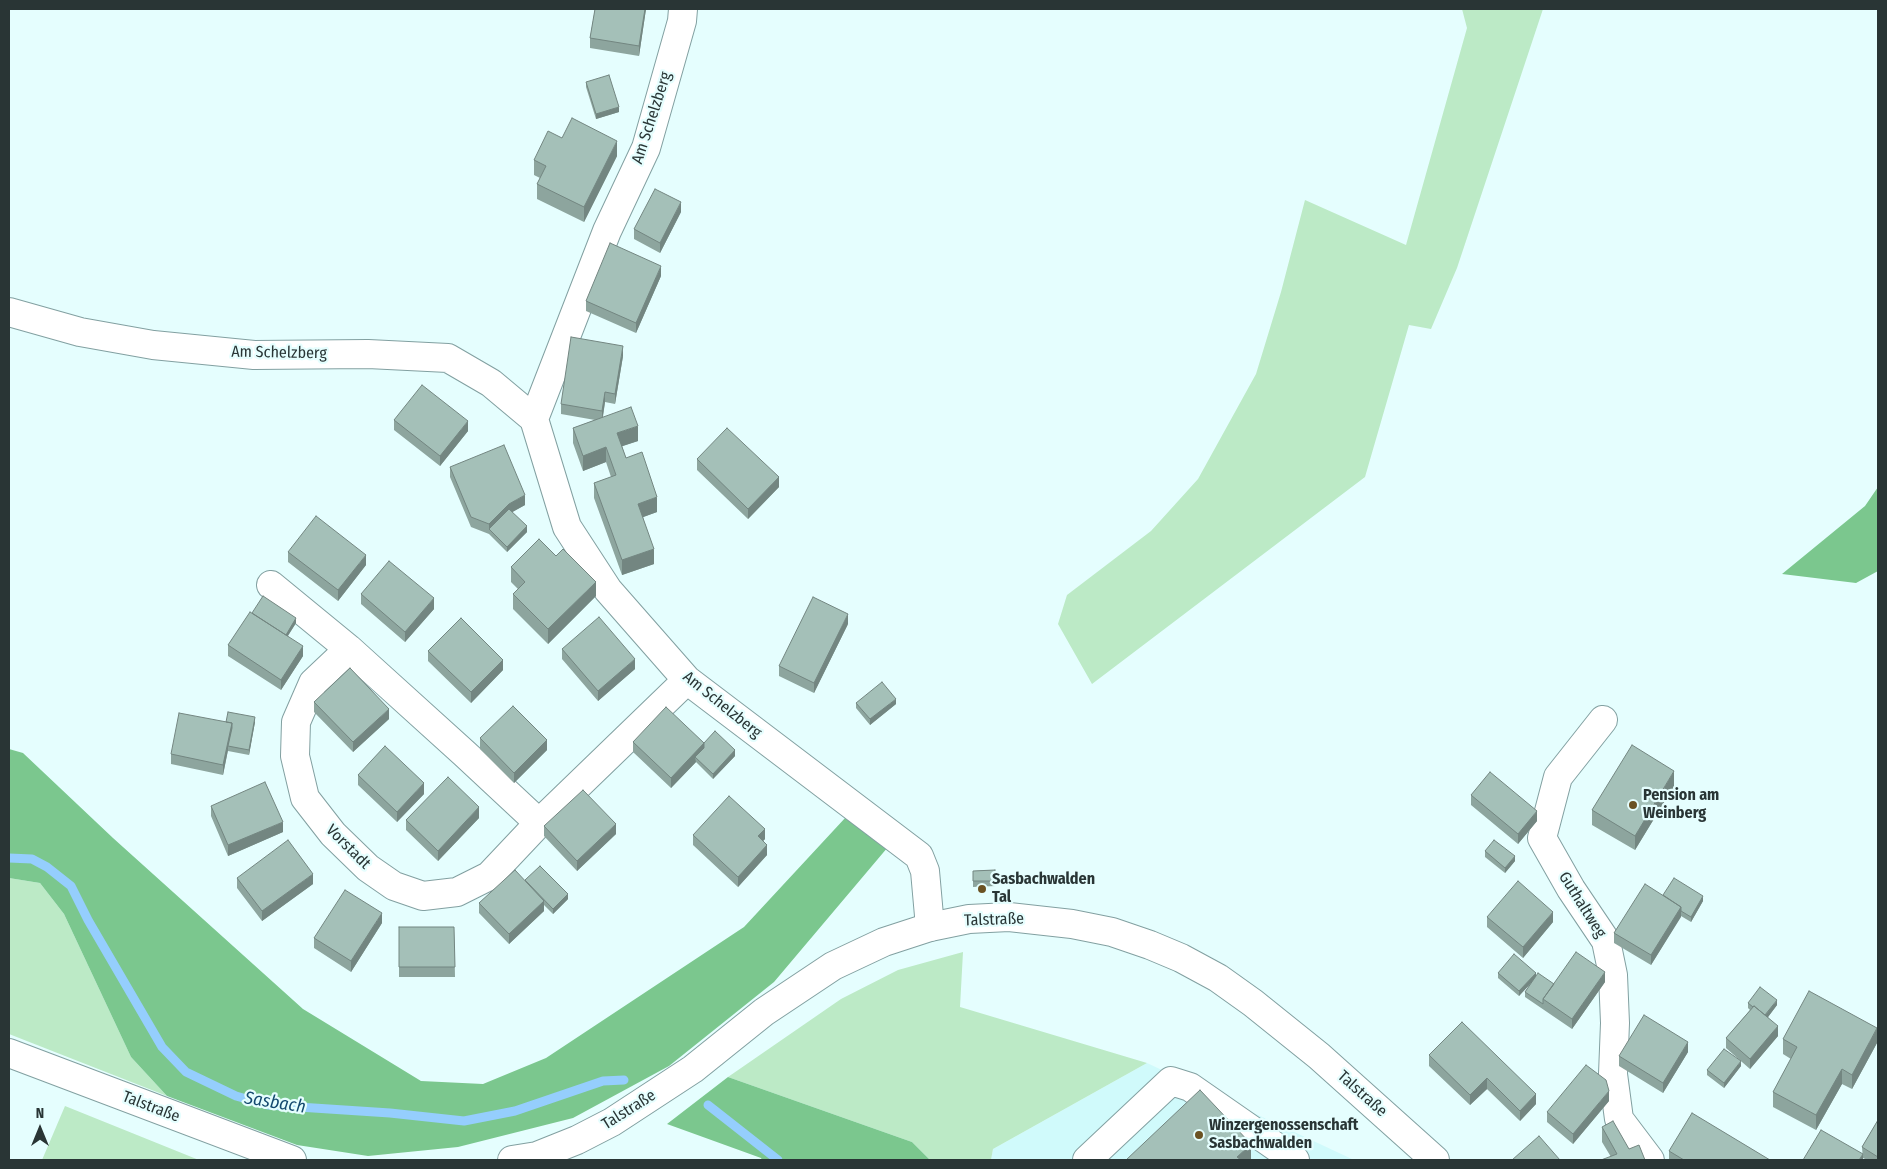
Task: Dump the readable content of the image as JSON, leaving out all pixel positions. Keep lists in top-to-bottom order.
{
  "streets": {
    "street": [
      "Am Schelzberg",
      "Vorstadt",
      "Guthaltweg",
      "Talstraße"
    ]
  },
  "crossings": [
    ["Am Schelzberg", "Vorstadt"],
    ["Am Schelzberg", "Talstraße"]
  ],
  "water": ["Sasbach"],
  "places": ["Pension am Weinberg", "Sasbachwalden Tal", "Winzergenossenschaft Sasbachwalden"],
  "north": "top"
}
